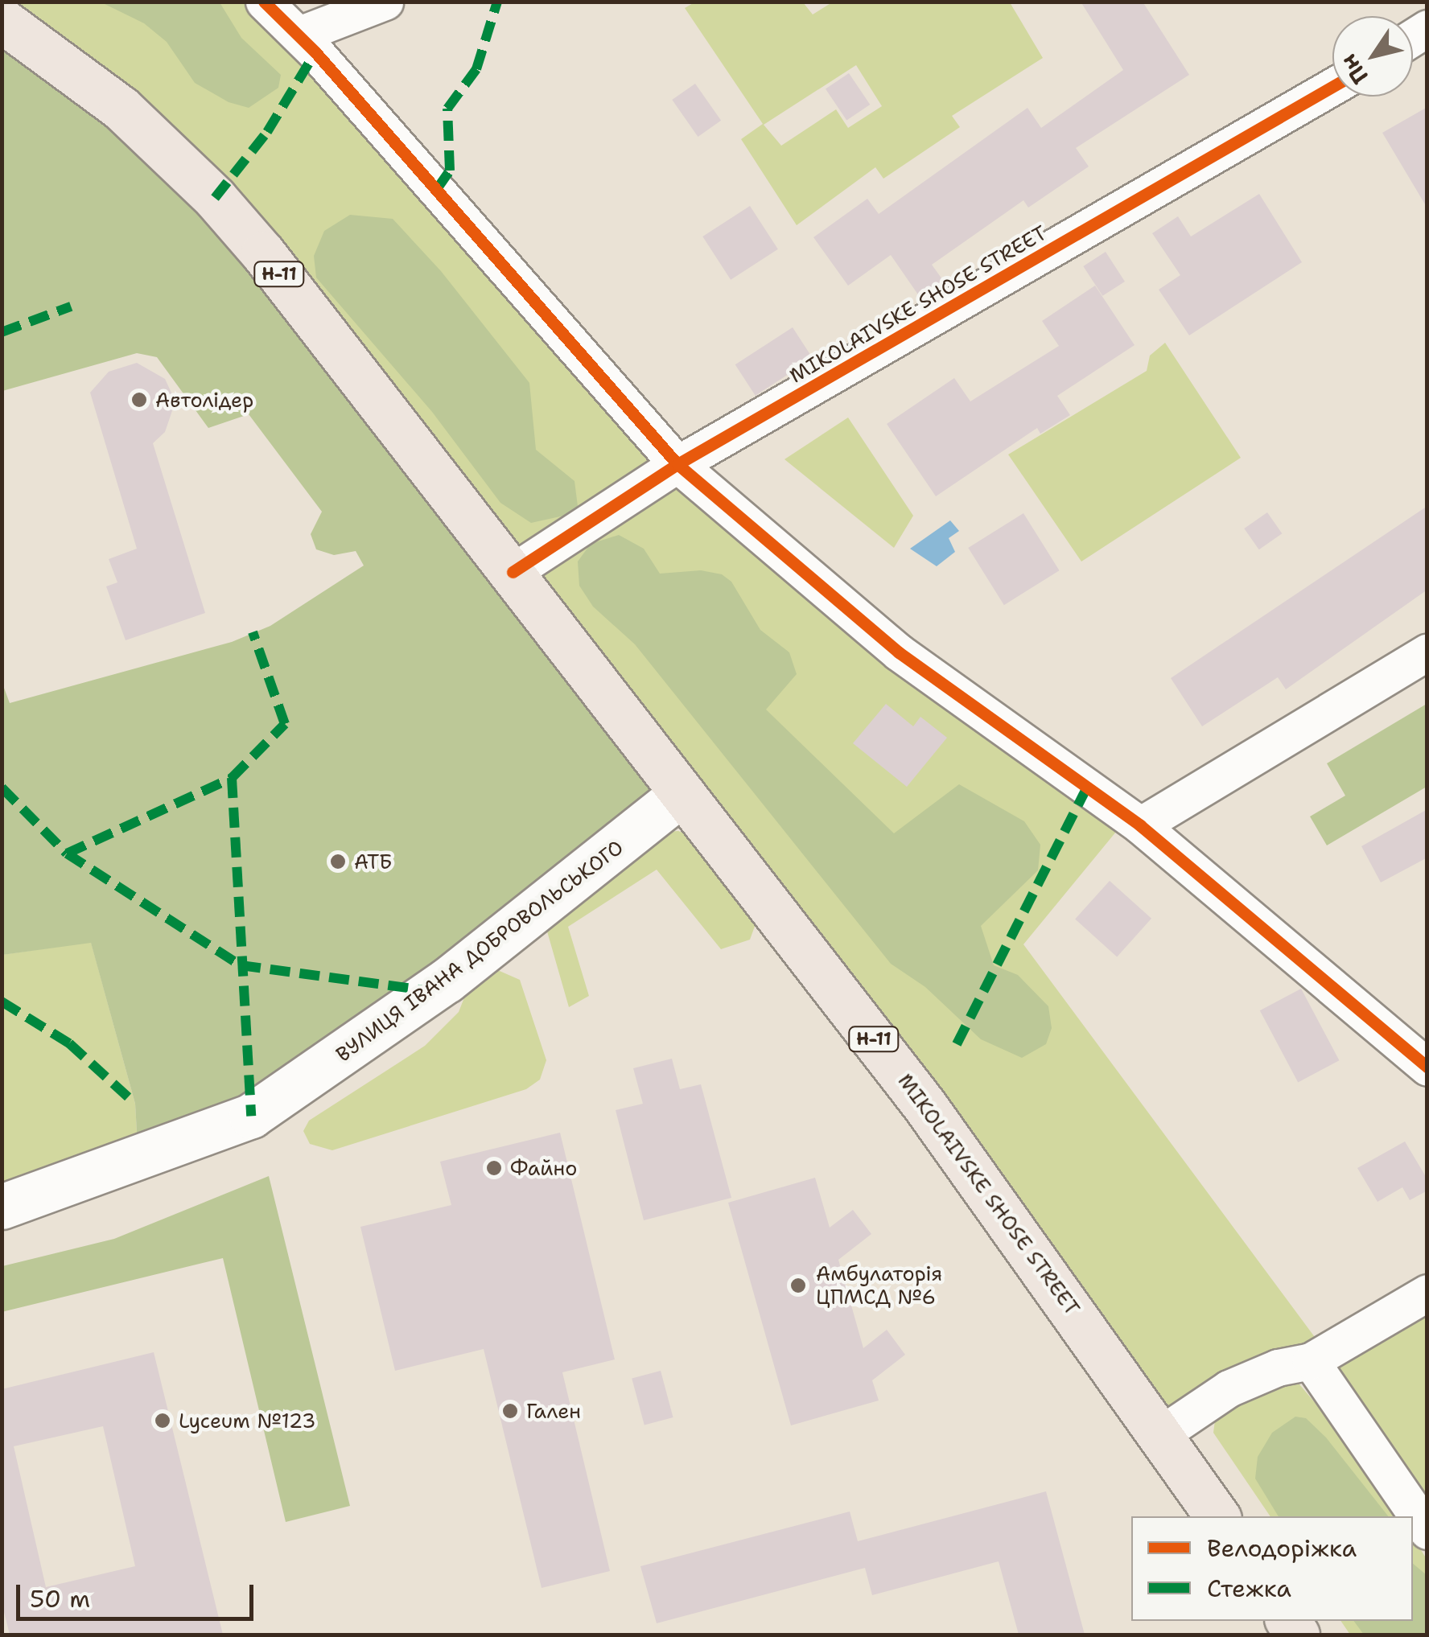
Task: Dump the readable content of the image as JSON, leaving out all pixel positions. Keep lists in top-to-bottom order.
{
  "streets": {
    "main road": ["Н-11", "MIKOLAIVSKE SHOSE STREET"],
    "street": ["ВУЛИЦЯ ІВАНА ДОБРОВОЛЬСЬКОГО"]
  },
  "crossings": [
    ["MIKOLAIVSKE SHOSE STREET", "ВУЛИЦЯ ІВАНА ДОБРОВОЛЬСЬКОГО"]
  ],
  "places": [
    "Автолідер",
    "АТБ",
    "Файно",
    "Амбулаторія ЦПМСД №6",
    "Гален",
    "Lyceum №123"
  ],
  "legend": ["Велодоріжка", "Стежка"],
  "scale_bar": "50 m",
  "north": "bottom left"
}
